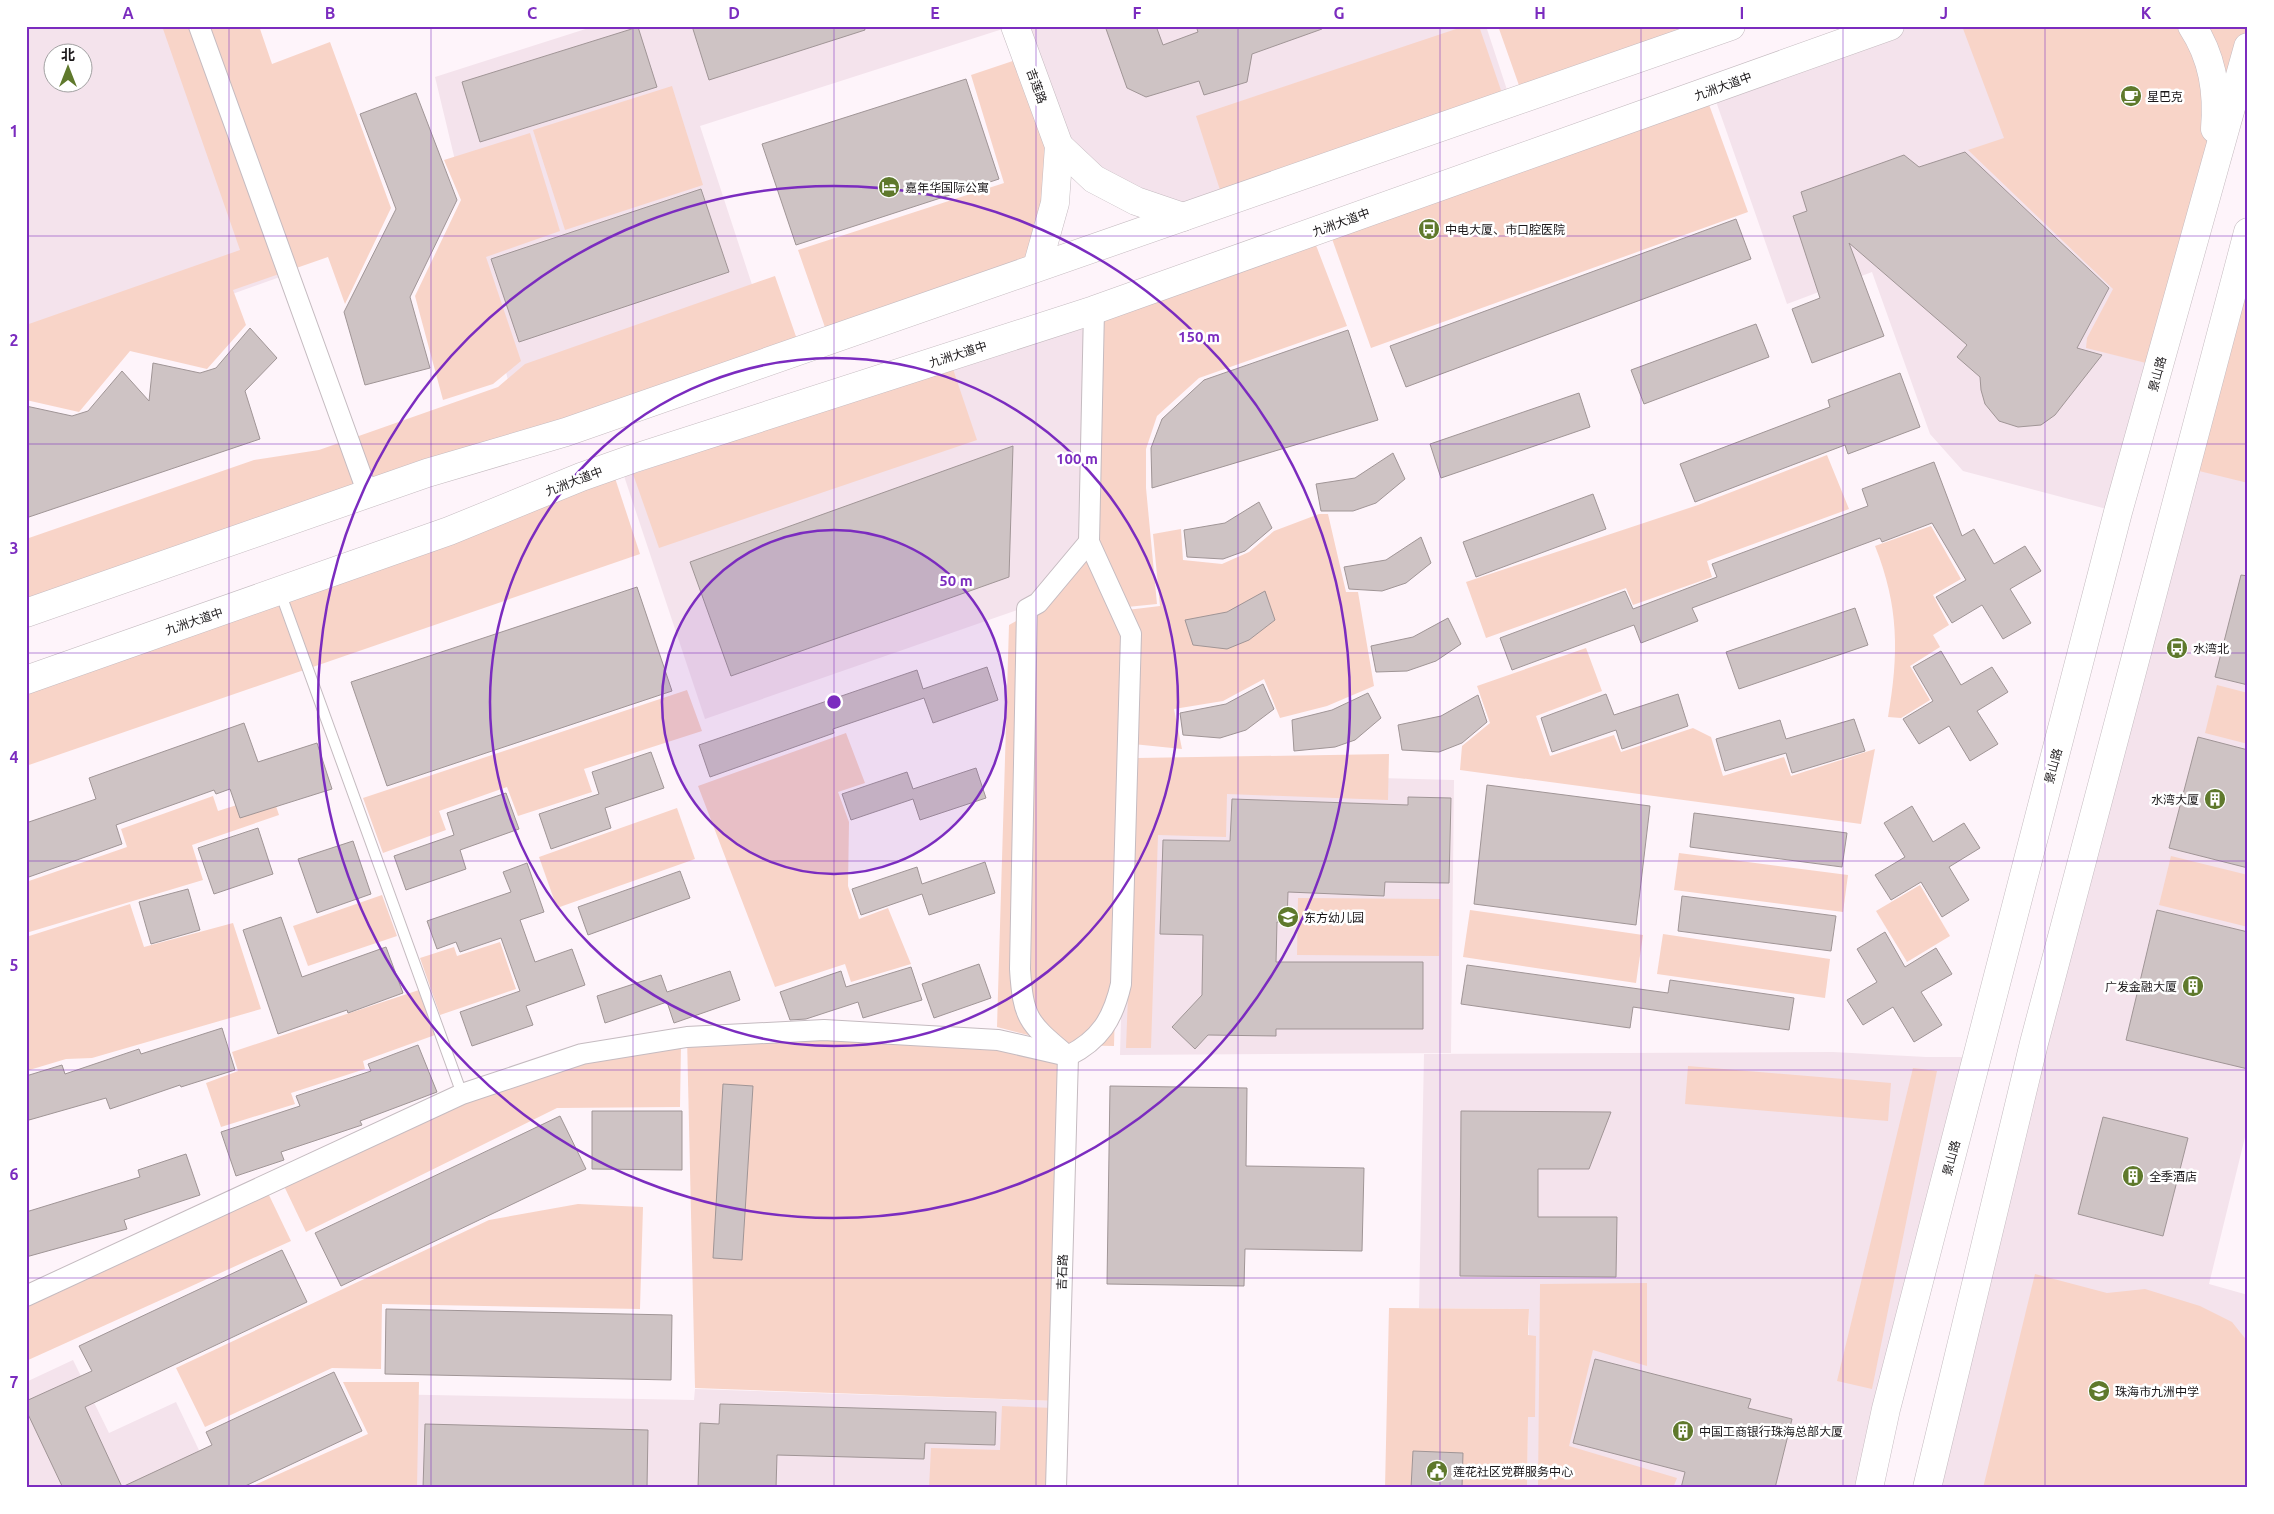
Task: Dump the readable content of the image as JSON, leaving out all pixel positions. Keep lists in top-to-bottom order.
{
  "streets": {
    "main road": ["吉莲路", "九洲大道中", "景山路"],
    "street": ["吉石路"]
  },
  "places": {
    "cafe": ["星巴克"],
    "hotel": ["嘉年华国际公寓"],
    "bus stop": ["中电大厦、市口腔医院", "水湾北"],
    "building": [
      "水湾大厦",
      "广发金融大厦",
      "全季酒店",
      "中国工商银行珠海总部大厦"
    ],
    "school or university": ["东方幼儿园", "珠海市九洲中学"],
    "public building": ["莲花社区党群服务中心"]
  },
  "north": "top",
  "grid": {
    "columns": [
      "A",
      "B",
      "C",
      "D",
      "E",
      "F",
      "G",
      "H",
      "I",
      "J",
      "K"
    ],
    "rows": [
      "1",
      "2",
      "3",
      "4",
      "5",
      "6",
      "7"
    ]
  },
  "rings": ["150 m", "100 m", "50 m"]
}
